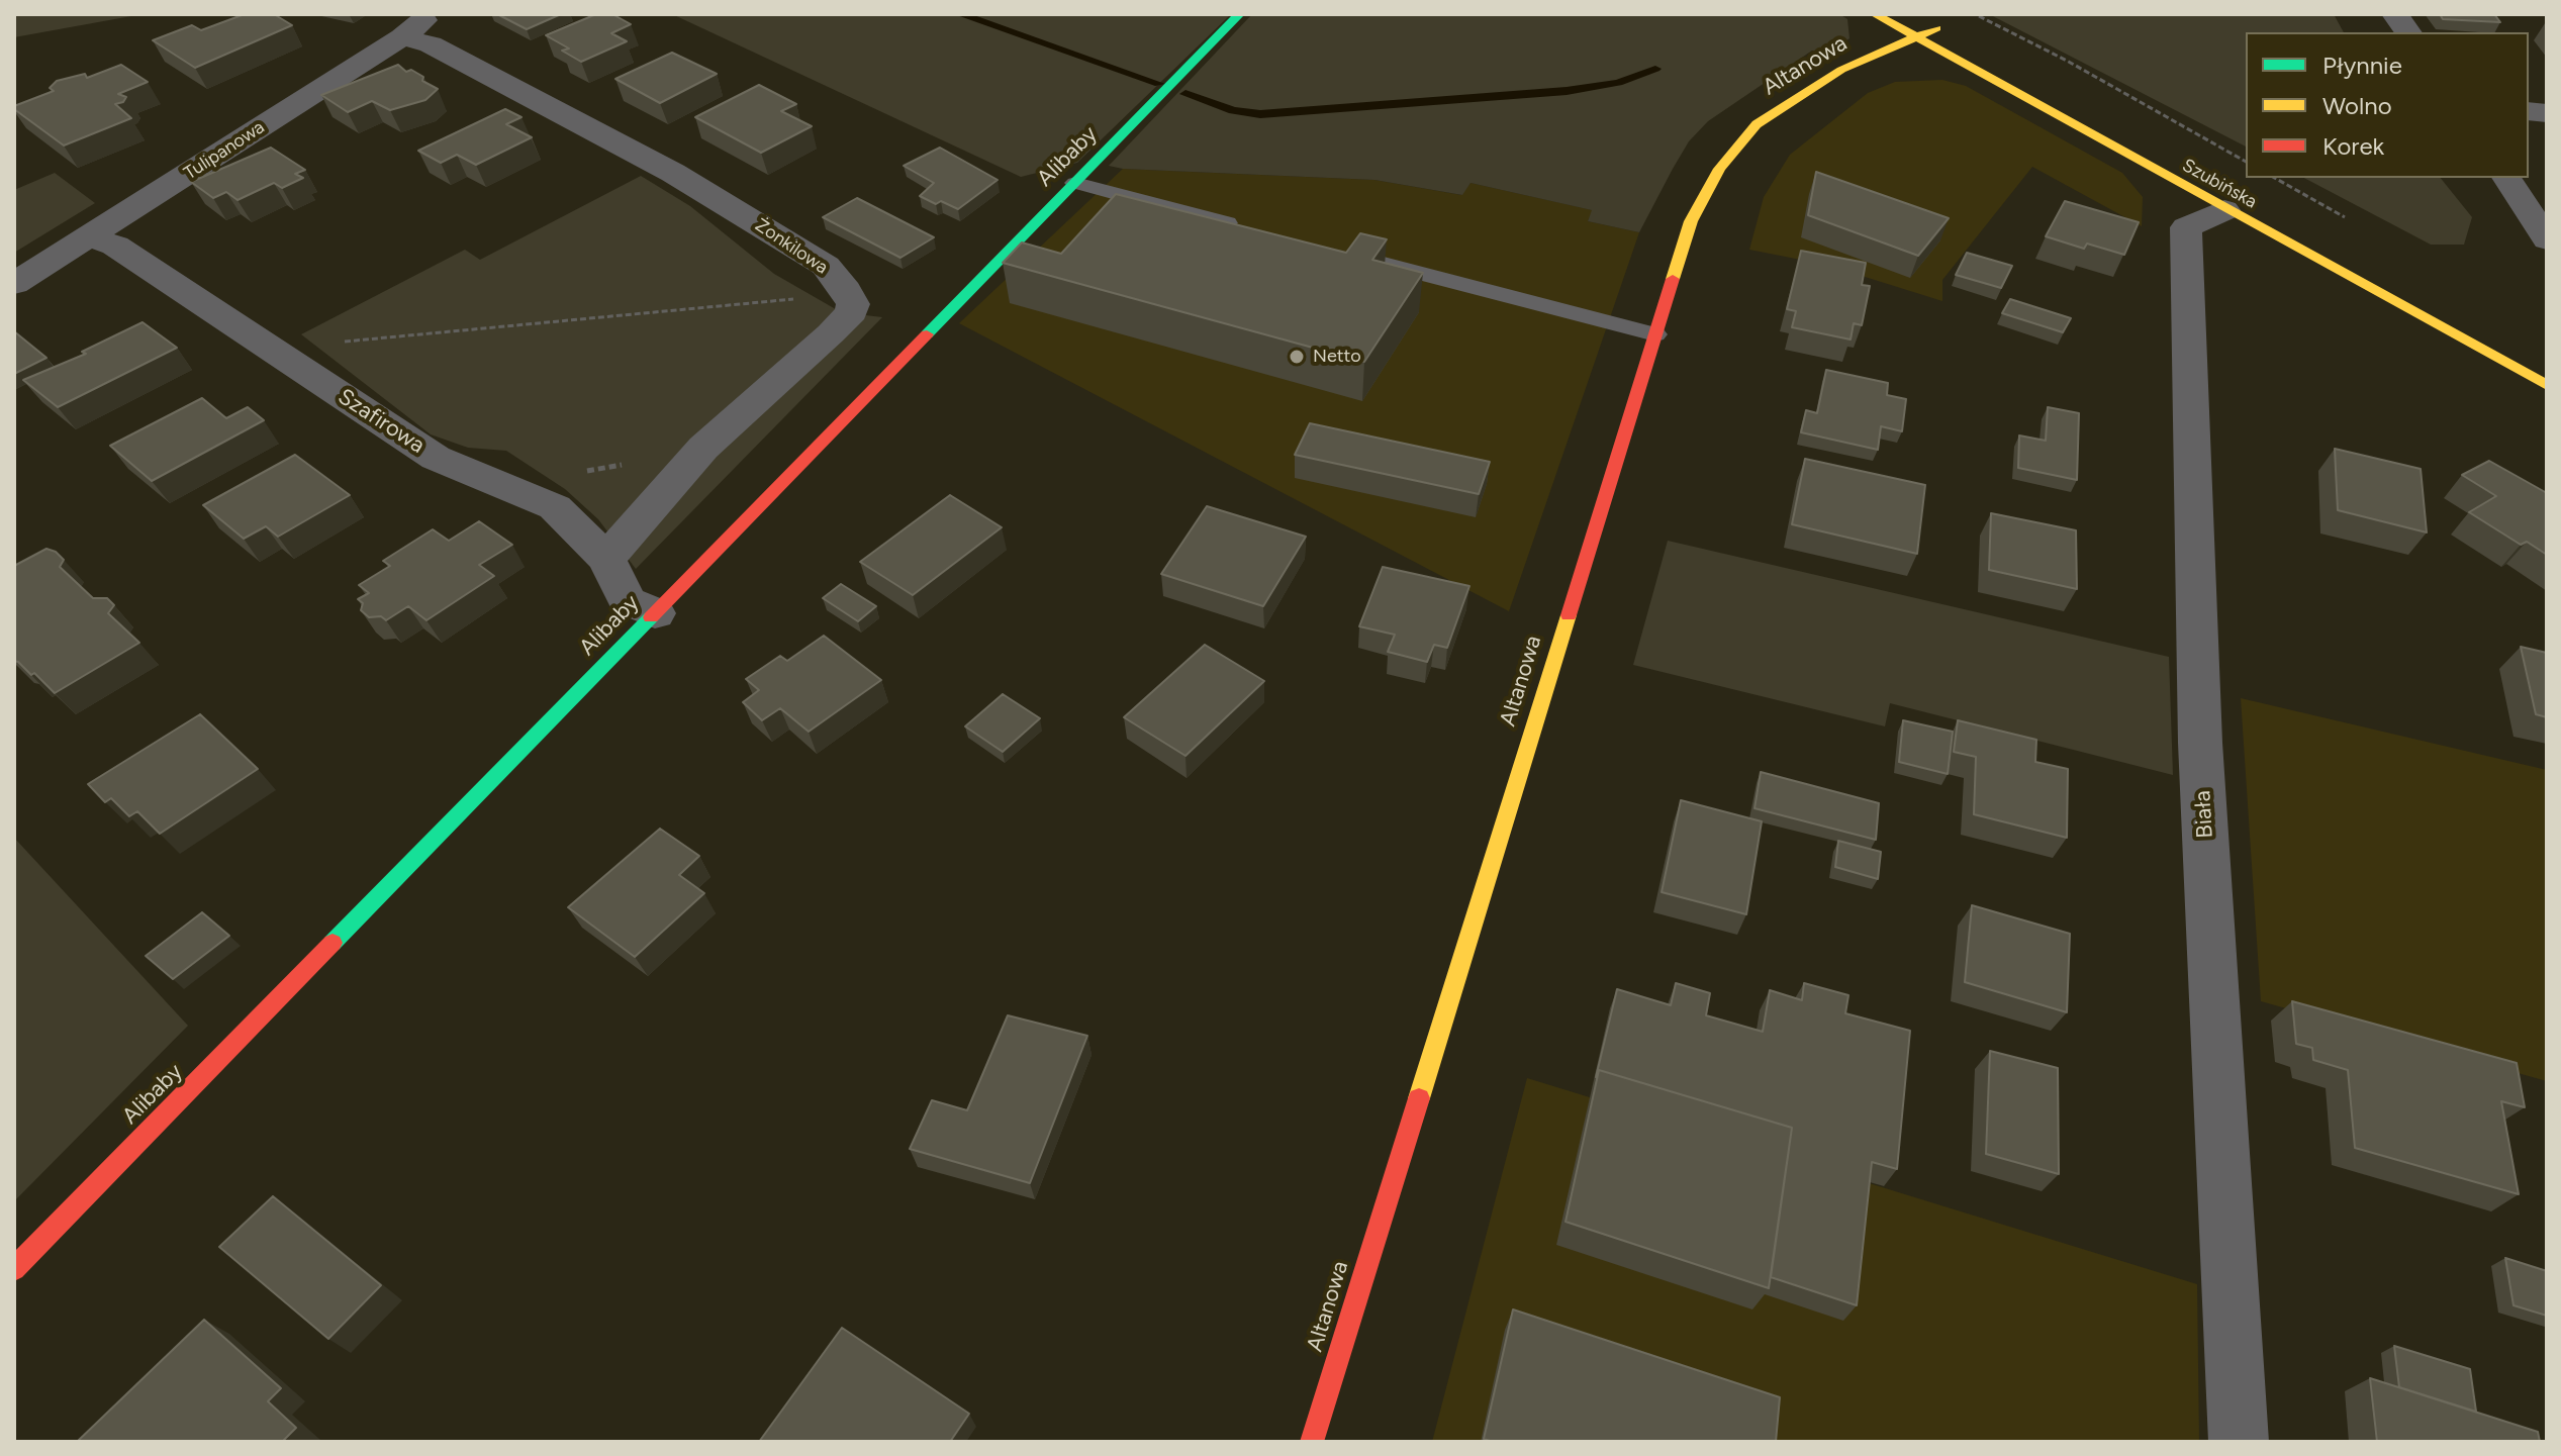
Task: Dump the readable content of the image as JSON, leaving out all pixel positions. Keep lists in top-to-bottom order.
{
  "streets": {
    "street": [
      "Altanowa",
      "Tulipanowa",
      "Alibaby",
      "Szubińska",
      "Żonkilowa",
      "Szafirowa",
      "Biała"
    ]
  },
  "crossings": [
    ["Altanowa", "Szubińska"],
    ["Tulipanowa", "Żonkilowa"],
    ["Tulipanowa", "Szafirowa"],
    ["Alibaby", "Szafirowa"],
    ["Szubińska", "Biała"],
    ["Żonkilowa", "Szafirowa"]
  ],
  "places": ["Netto"],
  "legend": ["Płynnie", "Wolno", "Korek"]
}
